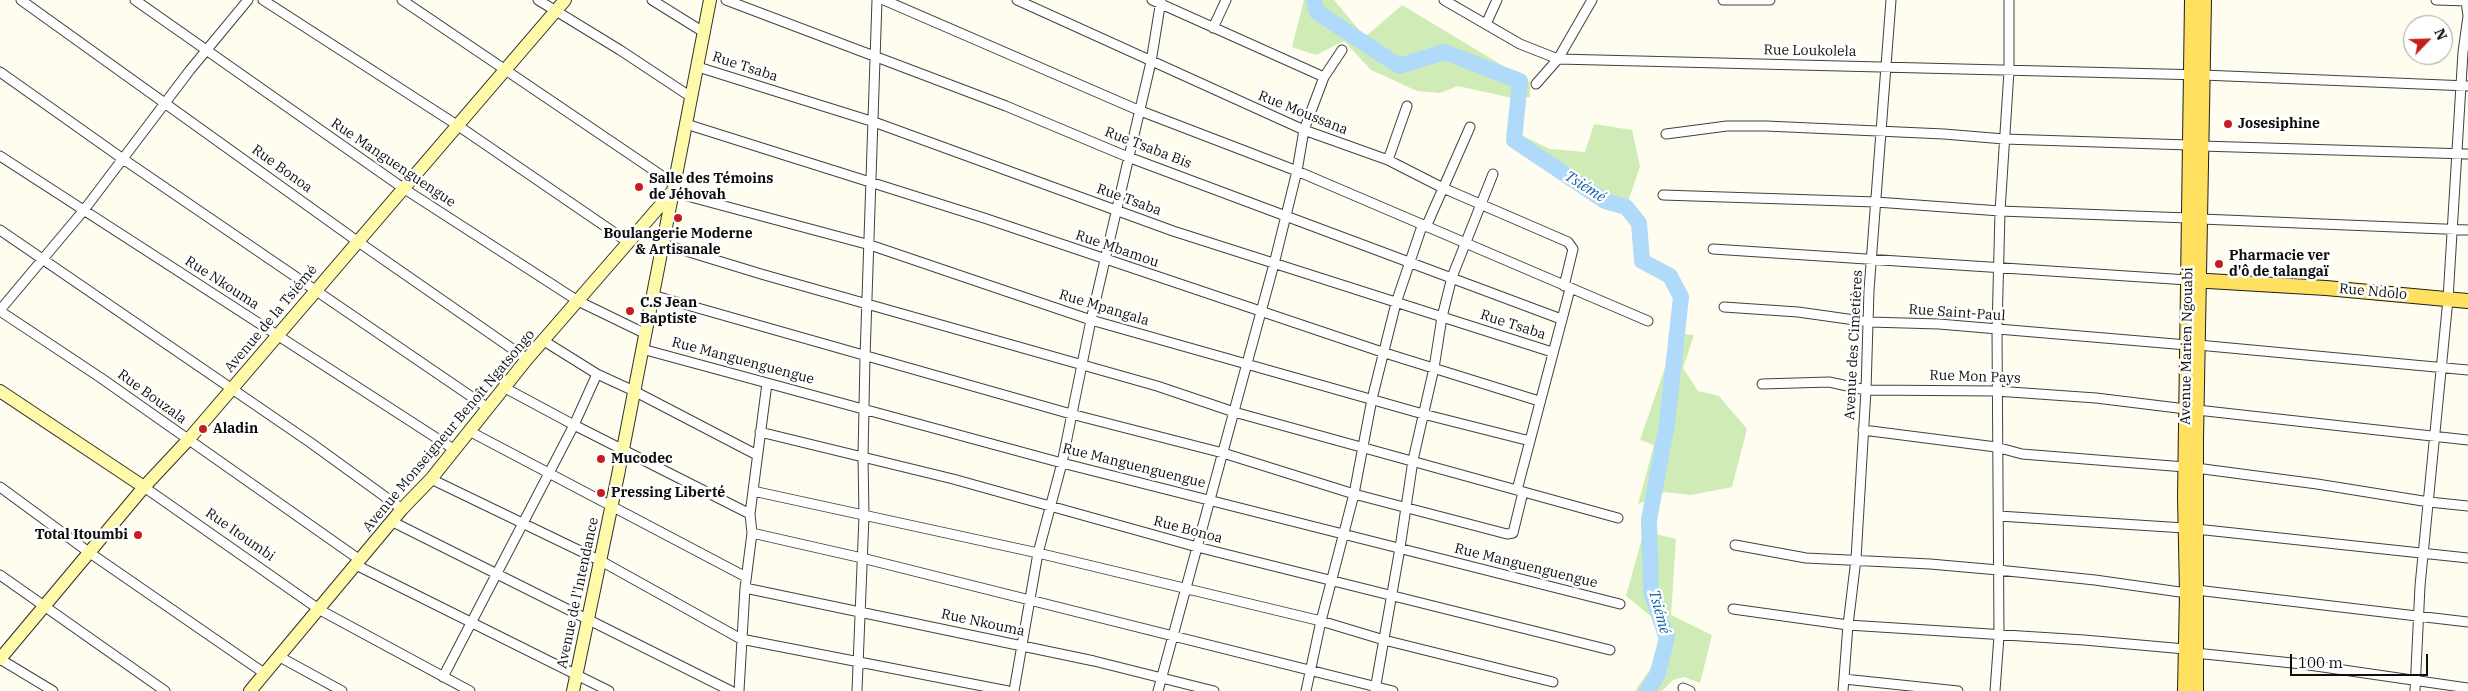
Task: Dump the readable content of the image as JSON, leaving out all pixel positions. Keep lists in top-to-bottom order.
{
  "streets": {
    "main road": ["Rue Ndolo", "Avenue Marien Ngouabi"],
    "street": [
      "Rue Loukolela",
      "Rue Tsaba",
      "Rue Moussana",
      "Rue Tsaba Bis",
      "Rue Manguenguengue",
      "Rue Bonoa",
      "Rue Mbamou",
      "Rue Nkouma",
      "Rue Mpangala",
      "Rue Saint-Paul",
      "Avenue de la Tsiémé",
      "Avenue des Cimetières",
      "Rue Mon Pays",
      "Rue Bouzala",
      "Avenue Monseigneur Benoît Ngatsongo",
      "Rue Itoumbi",
      "Avenue de l'Intendance"
    ]
  },
  "crossings": [
    ["Rue Loukolela", "Avenue des Cimetières"],
    ["Rue Loukolela", "Avenue Marien Ngouabi"],
    ["Rue Tsaba", "Avenue de l'Intendance"],
    ["Rue Manguenguengue", "Avenue de la Tsiémé"],
    ["Rue Manguenguengue", "Avenue Monseigneur Benoît Ngatsongo"],
    ["Rue Manguenguengue", "Avenue de l'Intendance"],
    ["Rue Bonoa", "Avenue de la Tsiémé"],
    ["Rue Bonoa", "Avenue Monseigneur Benoît Ngatsongo"],
    ["Rue Mbamou", "Avenue de l'Intendance"],
    ["Rue Nkouma", "Avenue de la Tsiémé"],
    ["Rue Nkouma", "Avenue Monseigneur Benoît Ngatsongo"],
    ["Rue Ndolo", "Avenue Marien Ngouabi"],
    ["Rue Mpangala", "Avenue de la Tsiémé"],
    ["Rue Mpangala", "Avenue Monseigneur Benoît Ngatsongo"],
    ["Rue Mpangala", "Avenue de l'Intendance"],
    ["Rue Saint-Paul", "Avenue des Cimetières"],
    ["Rue Saint-Paul", "Avenue Marien Ngouabi"],
    ["Avenue de la Tsiémé", "Rue Bouzala"],
    ["Avenue de la Tsiémé", "Rue Itoumbi"],
    ["Avenue des Cimetières", "Rue Mon Pays"],
    ["Avenue Marien Ngouabi", "Rue Mon Pays"],
    ["Rue Bouzala", "Avenue Monseigneur Benoît Ngatsongo"],
    ["Rue Bouzala", "Avenue de l'Intendance"],
    ["Avenue Monseigneur Benoît Ngatsongo", "Rue Itoumbi"],
    ["Avenue Monseigneur Benoît Ngatsongo", "Avenue de l'Intendance"]
  ],
  "water": ["Tsiémé"],
  "places": [
    "Josesiphine",
    "Salle des Témoins de Jéhovah",
    "Boulangerie Moderne & Artisanale",
    "Pharmacie ver d'ô de talangaï",
    "C.S Jean Baptiste",
    "Aladin",
    "Mucodec",
    "Pressing Liberté",
    "Total Itoumbi"
  ],
  "scale_bar": "100 m",
  "north": "top right"
}
